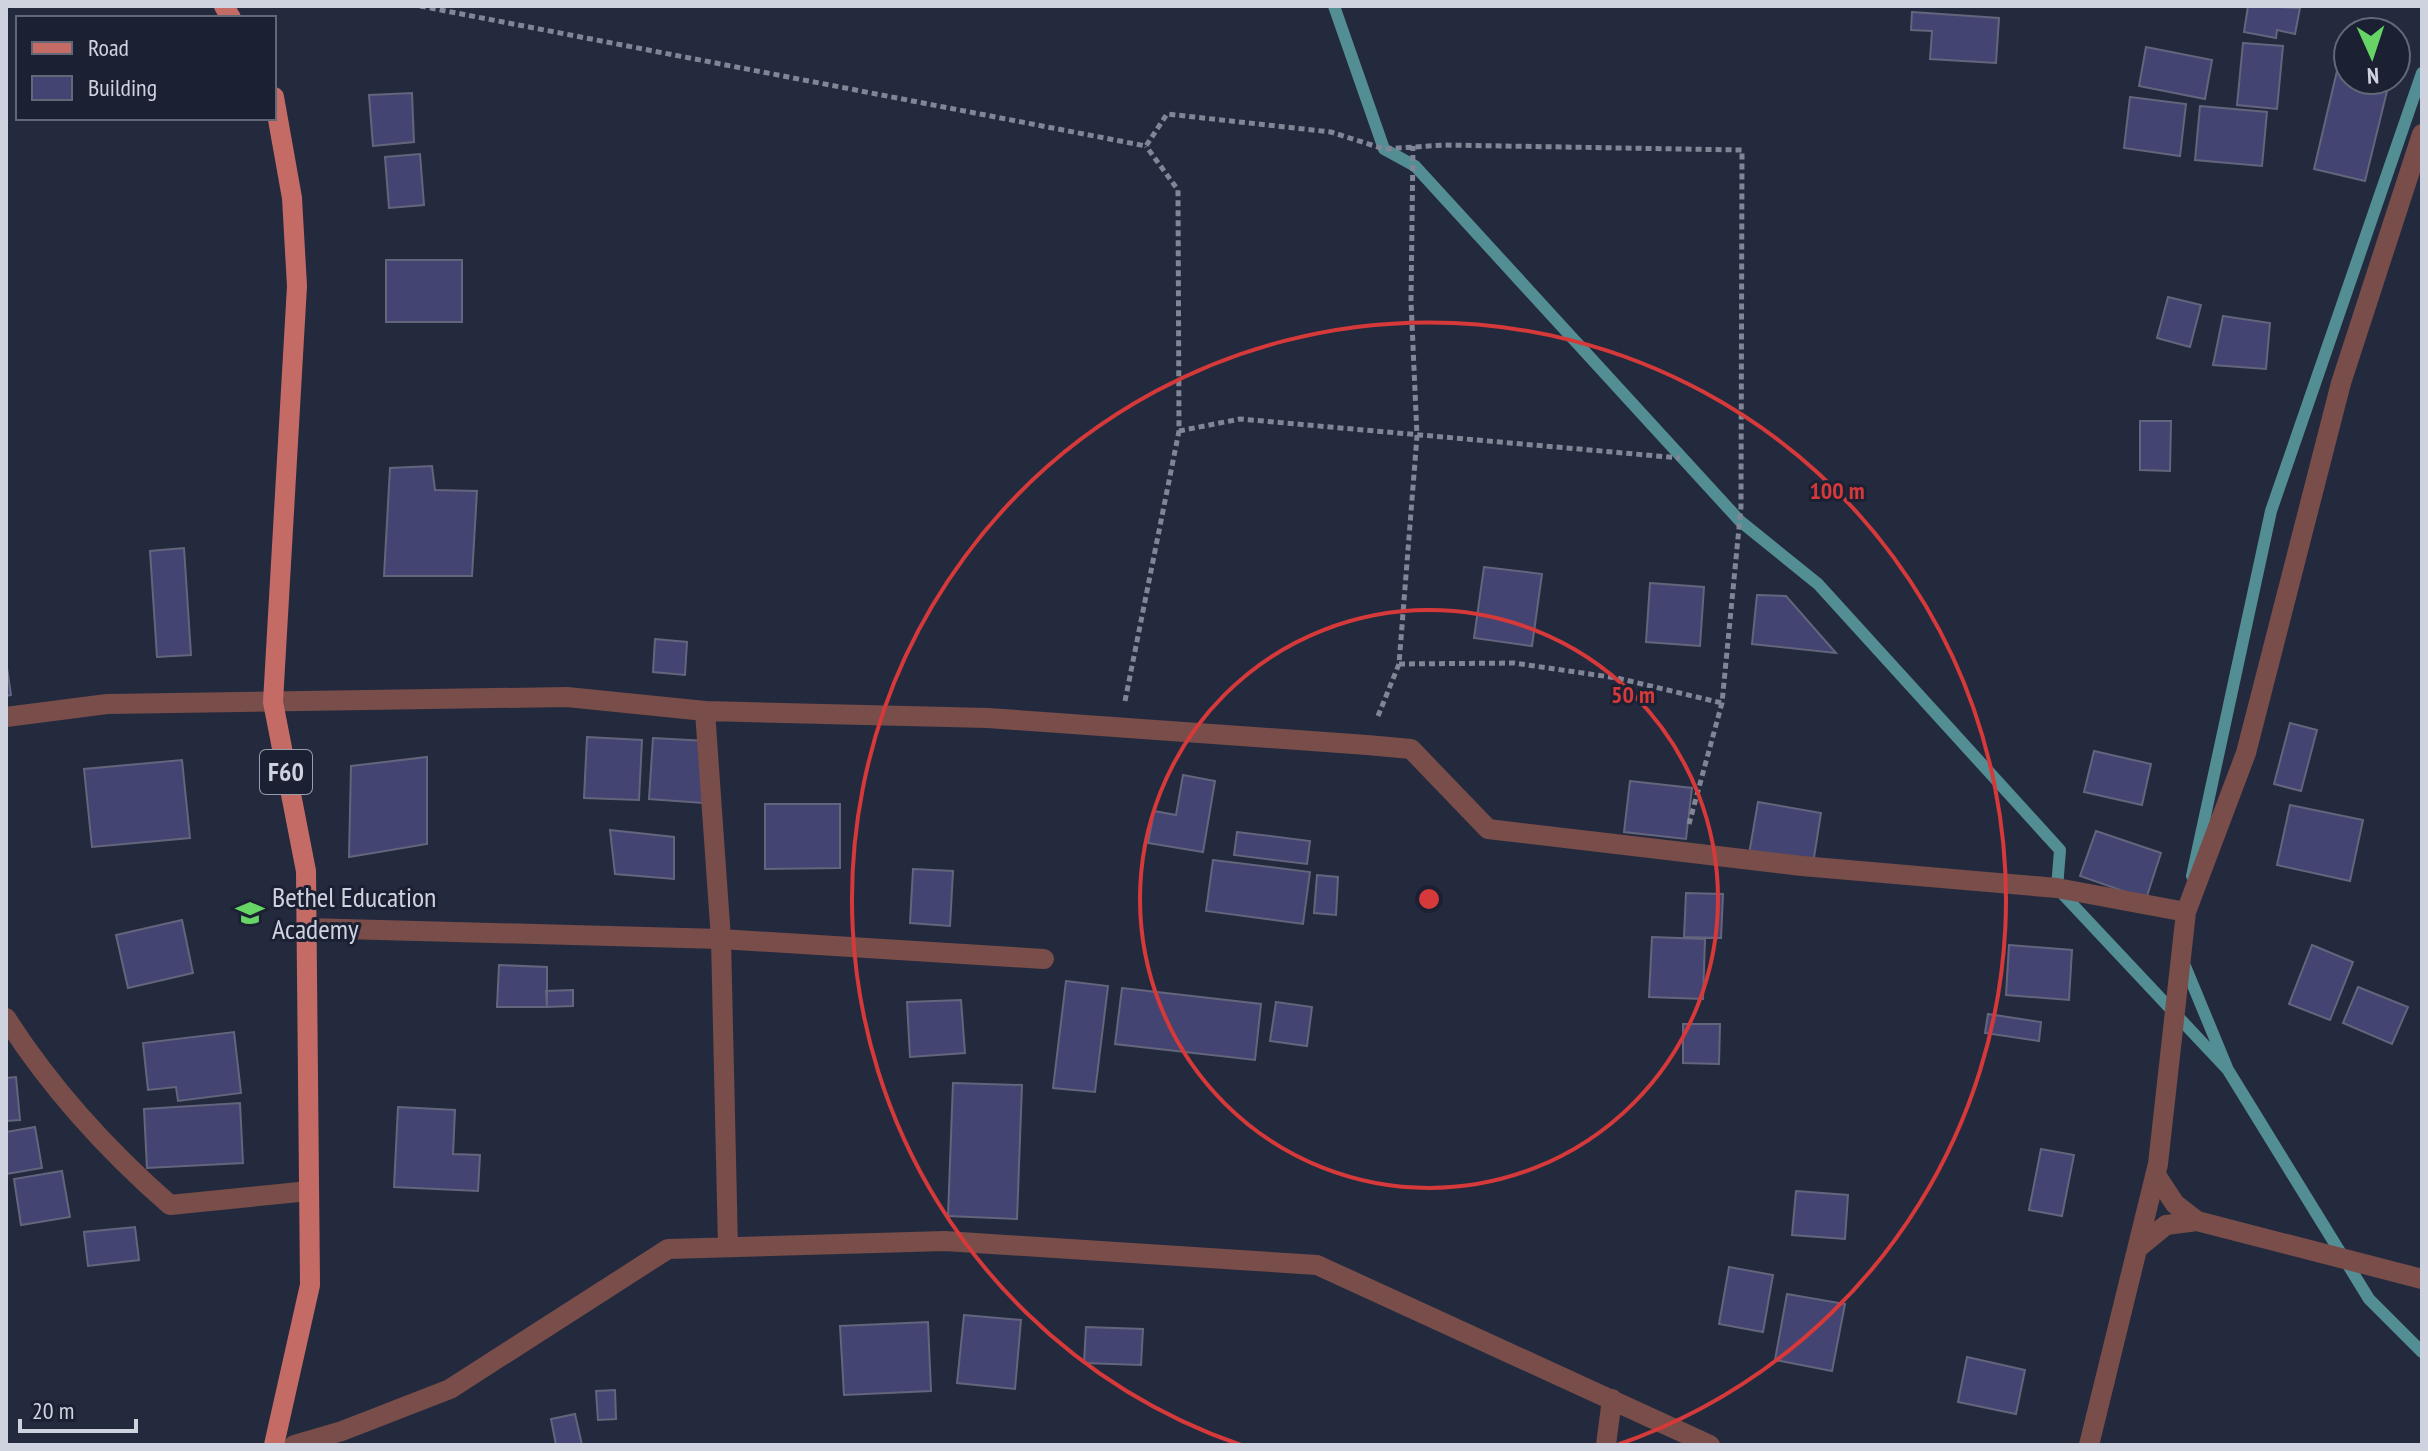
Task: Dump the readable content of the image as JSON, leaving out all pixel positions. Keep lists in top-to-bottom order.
{
  "streets": {
    "main road": ["F60"]
  },
  "places": {
    "school or university": ["Bethel Education Academy"]
  },
  "legend": ["Road", "Building"],
  "scale_bar": "20 m",
  "north": "bottom",
  "rings": ["100 m", "50 m"]
}
